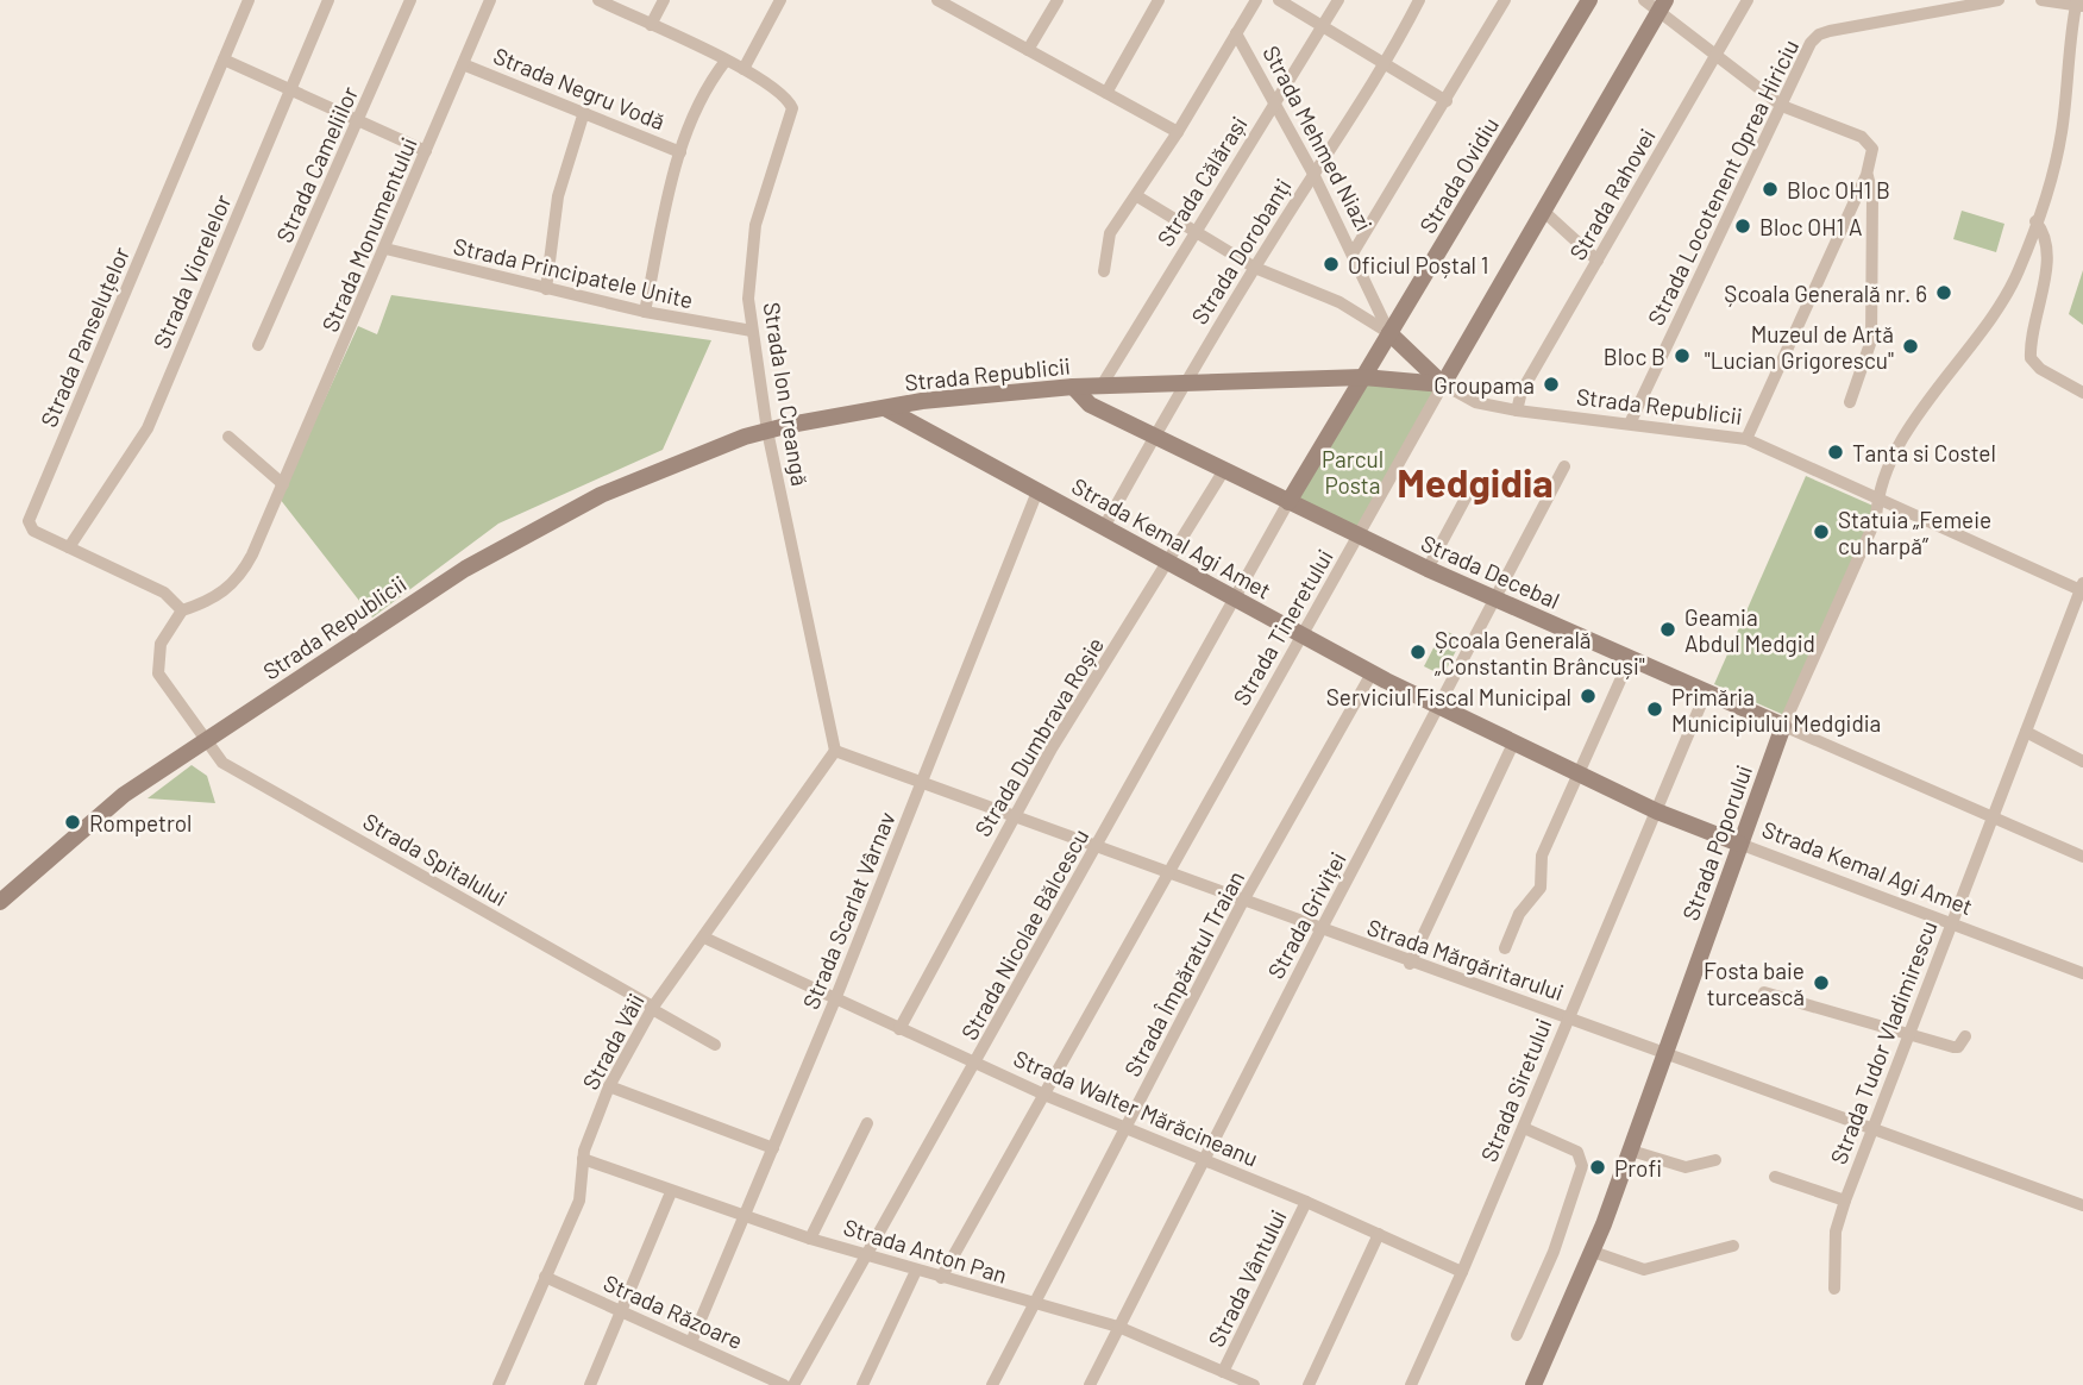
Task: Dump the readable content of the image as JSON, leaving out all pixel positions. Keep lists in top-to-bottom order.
{
  "streets": {
    "main road": [
      "Strada Mehmed Niazi",
      "Strada Ovidiu",
      "Strada Republicii",
      "Strada Kemal Agi Amet",
      "Strada Decebal",
      "Strada Tineretului",
      "Strada Poporului"
    ],
    "street": [
      "Strada Negru Vodă",
      "Strada Cameliilor",
      "Strada Călărași",
      "Strada Locotenent Oprea Hiriciu",
      "Strada Rahovei",
      "Strada Monumentului",
      "Strada Dorobanți",
      "Strada Viorelelor",
      "Strada Principatele Unite",
      "Strada Panseluțelor",
      "Strada Ion Creangă",
      "Strada Dumbrava Roșie",
      "Strada Spitalului",
      "Strada Scarlat Vârnav",
      "Strada Griviței",
      "Strada Nicolae Bălcescu",
      "Strada Mărgăritarului",
      "Strada Împăratul Traian",
      "Strada Văii",
      "Strada Tudor Vladimirescu",
      "Strada Siretului",
      "Strada Walter Mărăcineanu",
      "Strada Anton Pan",
      "Strada Vântului",
      "Strada Răzoare"
    ]
  },
  "crossings": [
    ["Strada Negru Vodă", "Strada Monumentului"],
    ["Strada Mehmed Niazi", "Strada Ovidiu"],
    ["Strada Mehmed Niazi", "Strada Călărași"],
    ["Strada Mehmed Niazi", "Strada Dorobanți"],
    ["Strada Mehmed Niazi", "Strada Republicii"],
    ["Strada Mehmed Niazi", "Strada Tineretului"],
    ["Strada Ovidiu", "Strada Republicii"],
    ["Strada Ovidiu", "Strada Decebal"],
    ["Strada Ovidiu", "Strada Nicolae Bălcescu"],
    ["Strada Călărași", "Strada Republicii"],
    ["Strada Locotenent Oprea Hiriciu", "Strada Republicii"],
    ["Strada Rahovei", "Strada Republicii"],
    ["Strada Monumentului", "Strada Principatele Unite"],
    ["Strada Monumentului", "Strada Panseluțelor"],
    ["Strada Monumentului", "Strada Spitalului"],
    ["Strada Dorobanți", "Strada Republicii"],
    ["Strada Dorobanți", "Strada Kemal Agi Amet"],
    ["Strada Dorobanți", "Strada Decebal"],
    ["Strada Viorelelor", "Strada Panseluțelor"],
    ["Strada Principatele Unite", "Strada Ion Creangă"],
    ["Strada Panseluțelor", "Strada Spitalului"],
    ["Strada Republicii", "Strada Ion Creangă"],
    ["Strada Republicii", "Strada Kemal Agi Amet"],
    ["Strada Republicii", "Strada Decebal"],
    ["Strada Republicii", "Strada Tineretului"],
    ["Strada Republicii", "Strada Poporului"],
    ["Strada Republicii", "Strada Spitalului"],
    ["Strada Republicii", "Strada Tudor Vladimirescu"],
    ["Strada Ion Creangă", "Strada Mărgăritarului"],
    ["Strada Ion Creangă", "Strada Văii"],
    ["Strada Kemal Agi Amet", "Strada Tineretului"],
    ["Strada Kemal Agi Amet", "Strada Dumbrava Roșie"],
    ["Strada Kemal Agi Amet", "Strada Poporului"],
    ["Strada Kemal Agi Amet", "Strada Scarlat Vârnav"],
    ["Strada Kemal Agi Amet", "Strada Griviței"],
    ["Strada Kemal Agi Amet", "Strada Nicolae Bălcescu"],
    ["Strada Kemal Agi Amet", "Strada Împăratul Traian"],
    ["Strada Kemal Agi Amet", "Strada Tudor Vladimirescu"],
    ["Strada Kemal Agi Amet", "Strada Siretului"],
    ["Strada Decebal", "Strada Tineretului"],
    ["Strada Decebal", "Strada Dumbrava Roșie"],
    ["Strada Decebal", "Strada Poporului"],
    ["Strada Decebal", "Strada Griviței"],
    ["Strada Decebal", "Strada Nicolae Bălcescu"],
    ["Strada Decebal", "Strada Tudor Vladimirescu"],
    ["Strada Decebal", "Strada Siretului"],
    ["Strada Tineretului", "Strada Mărgăritarului"],
    ["Strada Tineretului", "Strada Walter Mărăcineanu"],
    ["Strada Tineretului", "Strada Anton Pan"],
    ["Strada Dumbrava Roșie", "Strada Mărgăritarului"],
    ["Strada Dumbrava Roșie", "Strada Walter Mărăcineanu"],
    ["Strada Poporului", "Strada Mărgăritarului"],
    ["Strada Spitalului", "Strada Văii"],
    ["Strada Scarlat Vârnav", "Strada Mărgăritarului"],
    ["Strada Scarlat Vârnav", "Strada Walter Mărăcineanu"],
    ["Strada Scarlat Vârnav", "Strada Anton Pan"],
    ["Strada Scarlat Vârnav", "Strada Răzoare"],
    ["Strada Griviței", "Strada Mărgăritarului"],
    ["Strada Griviței", "Strada Walter Mărăcineanu"],
    ["Strada Griviței", "Strada Anton Pan"],
    ["Strada Nicolae Bălcescu", "Strada Mărgăritarului"],
    ["Strada Nicolae Bălcescu", "Strada Walter Mărăcineanu"],
    ["Strada Nicolae Bălcescu", "Strada Anton Pan"],
    ["Strada Mărgăritarului", "Strada Împăratul Traian"],
    ["Strada Mărgăritarului", "Strada Văii"],
    ["Strada Mărgăritarului", "Strada Tudor Vladimirescu"],
    ["Strada Mărgăritarului", "Strada Siretului"],
    ["Strada Împăratul Traian", "Strada Walter Mărăcineanu"],
    ["Strada Împăratul Traian", "Strada Anton Pan"],
    ["Strada Văii", "Strada Walter Mărăcineanu"],
    ["Strada Văii", "Strada Anton Pan"],
    ["Strada Văii", "Strada Răzoare"],
    ["Strada Siretului", "Strada Walter Mărăcineanu"],
    ["Strada Walter Mărăcineanu", "Strada Vântului"],
    ["Strada Anton Pan", "Strada Vântului"]
  ],
  "districts": ["Medgidia"],
  "parks": ["Parcul Posta"],
  "places": [
    "Bloc OH1 B",
    "Bloc OH1 A",
    "Oficiul Poștal 1",
    "Școala Generală nr. 6",
    "Muzeul de Artă \"Lucian Grigorescu\"",
    "Bloc B",
    "Groupama",
    "Tanta si Costel",
    "Statuia „Femeie cu harpă”",
    "Geamia Abdul Medgid",
    "Școala Generală „Constantin Brâncuși\"",
    "Serviciul Fiscal Municipal",
    "Primăria Municipiului Medgidia",
    "Rompetrol",
    "Fosta baie turcească",
    "Profi"
  ]
}
